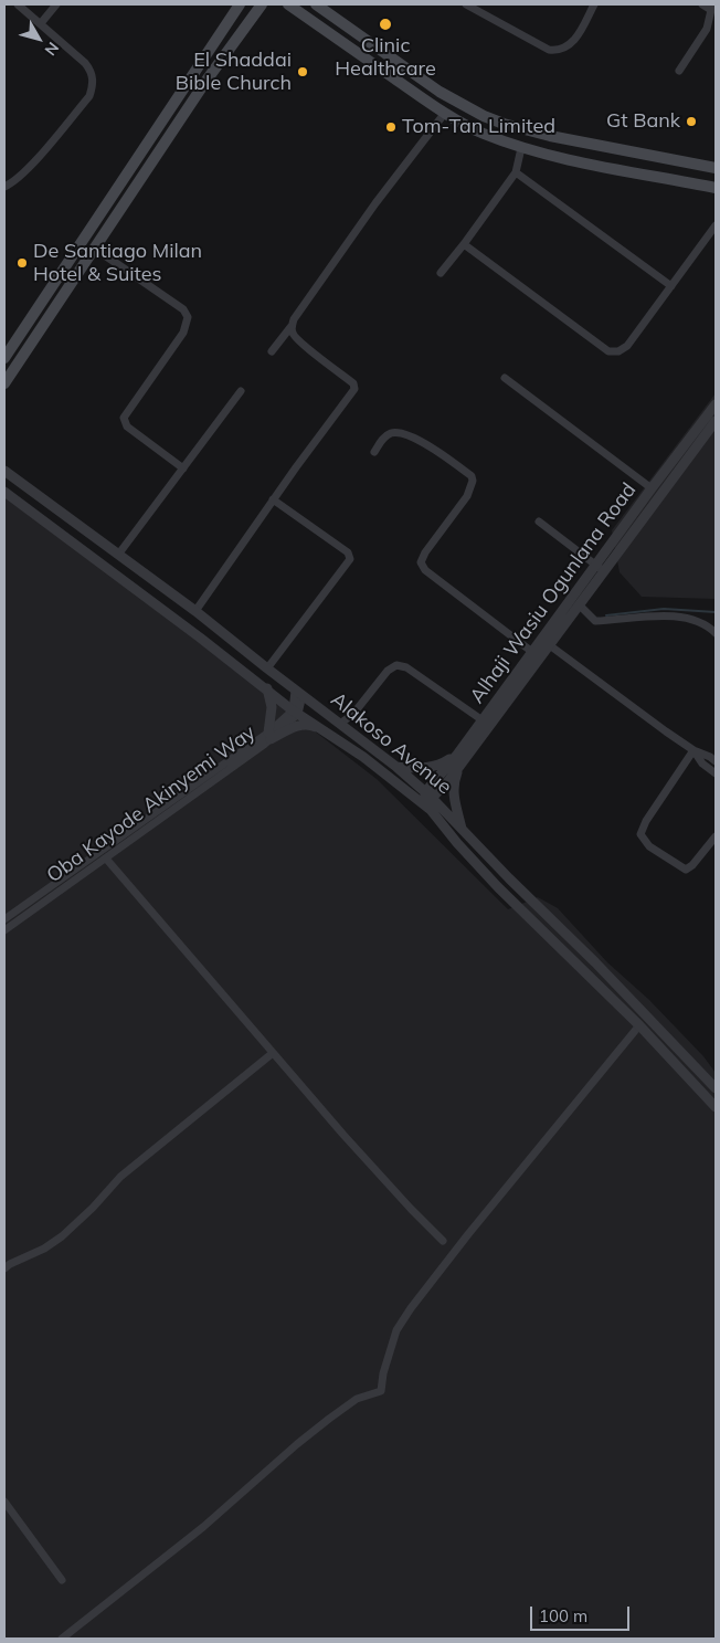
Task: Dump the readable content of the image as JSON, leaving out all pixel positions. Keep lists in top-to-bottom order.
{
  "streets": {
    "street": ["Alhaji Wasiu Ogunlana Road", "Alakoso Avenue", "Oba Kayode Akinyemi Way"]
  },
  "crossings": [
    ["Alhaji Wasiu Ogunlana Road", "Alakoso Avenue"],
    ["Alakoso Avenue", "Oba Kayode Akinyemi Way"]
  ],
  "places": [
    "Clinic Healthcare",
    "El Shaddai Bible Church",
    "Gt Bank",
    "Tom-Tan Limited",
    "De Santiago Milan Hotel & Suites"
  ],
  "scale_bar": "100 m",
  "north": "bottom right"
}
